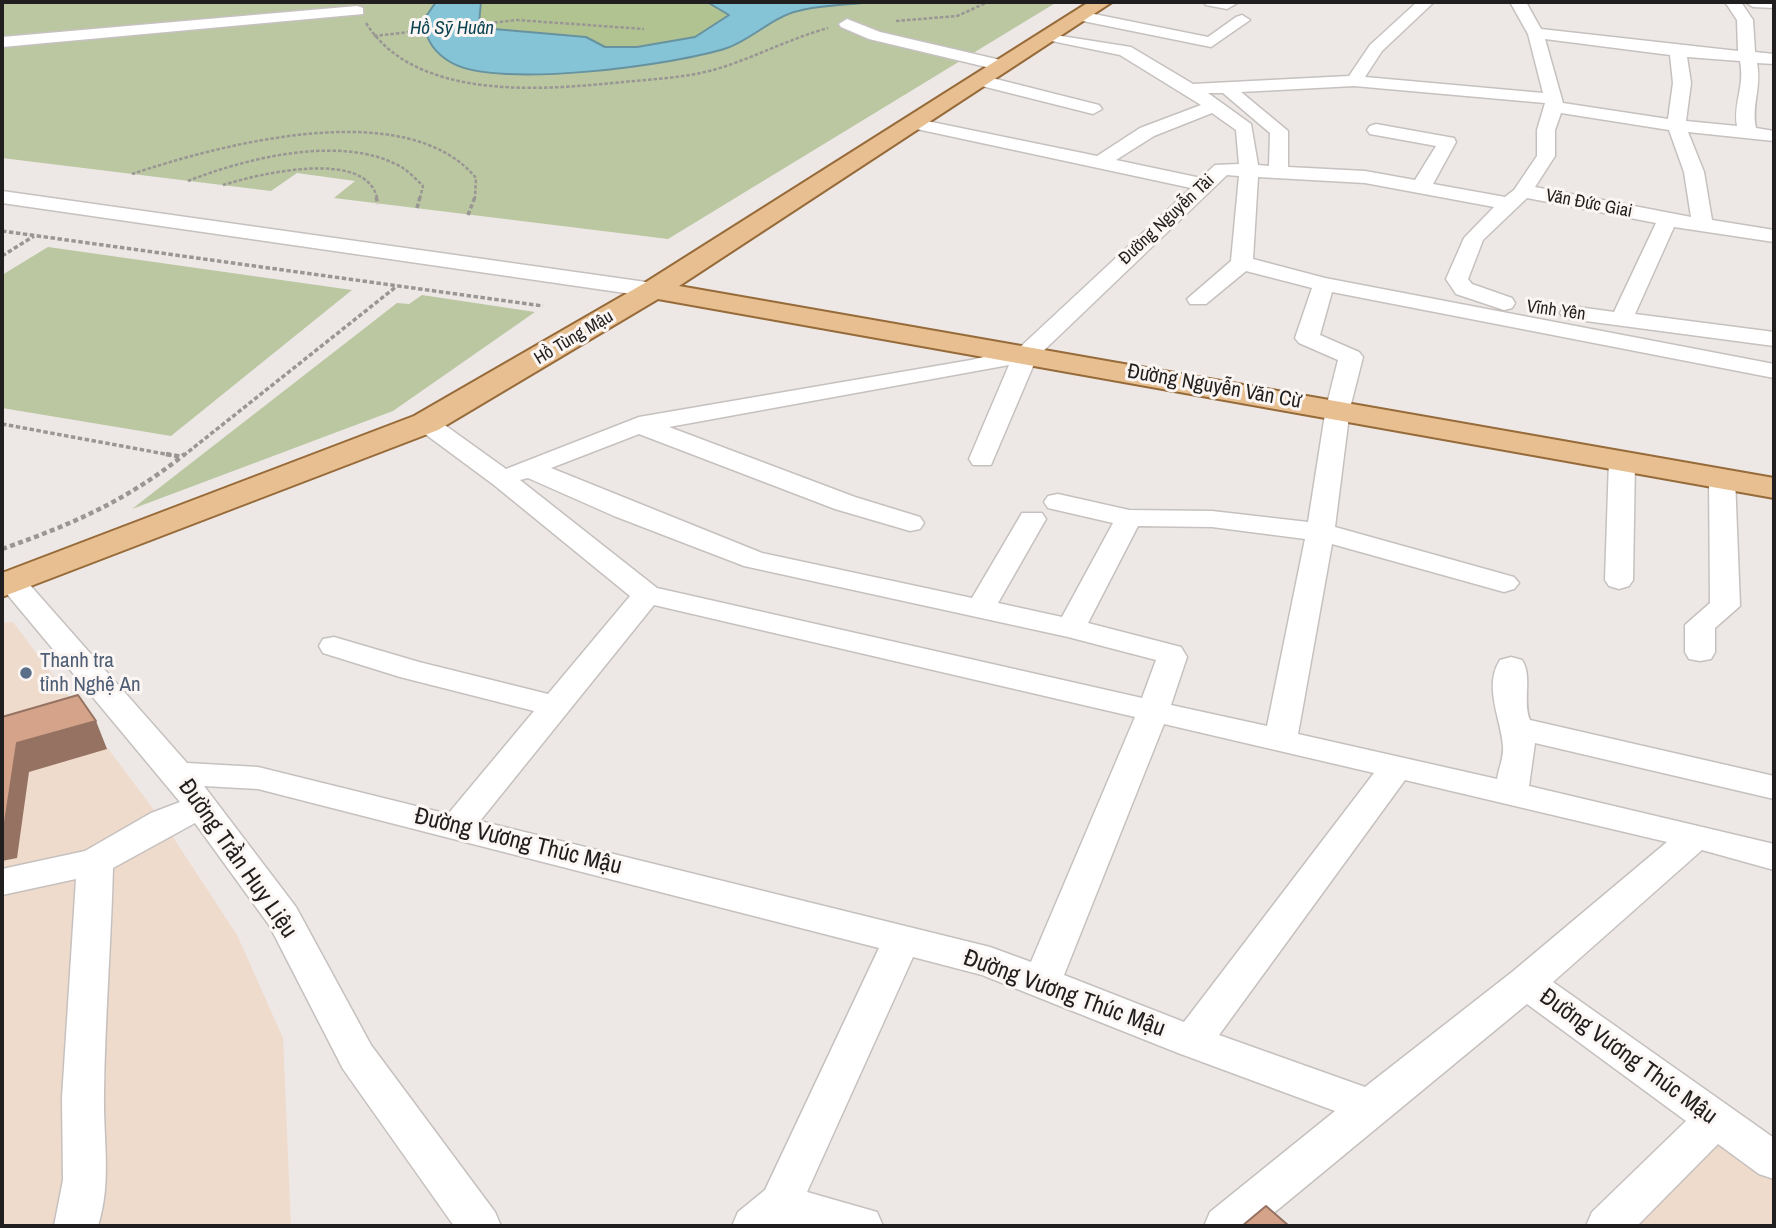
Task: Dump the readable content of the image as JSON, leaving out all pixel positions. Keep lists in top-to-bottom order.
{
  "streets": {
    "main road": ["Hồ Tùng Mậu", "Đường Nguyễn Văn Cừ"],
    "street": [
      "Văn Đức Giai",
      "Đường Nguyễn Tài",
      "Vĩnh Yên",
      "Đường Vương Thúc Mậu",
      "Đường Trần Huy Liệu"
    ]
  },
  "crossings": [
    ["Văn Đức Giai", "Đường Nguyễn Tài"],
    ["Văn Đức Giai", "Vĩnh Yên"],
    ["Đường Nguyễn Tài", "Vĩnh Yên"],
    ["Đường Nguyễn Tài", "Đường Nguyễn Văn Cừ"],
    ["Hồ Tùng Mậu", "Đường Nguyễn Văn Cừ"],
    ["Hồ Tùng Mậu", "Đường Trần Huy Liệu"],
    ["Đường Vương Thúc Mậu", "Đường Trần Huy Liệu"]
  ],
  "water": ["Hồ Sỹ Huân"],
  "places": ["Thanh tra tỉnh Nghệ An"]
}
